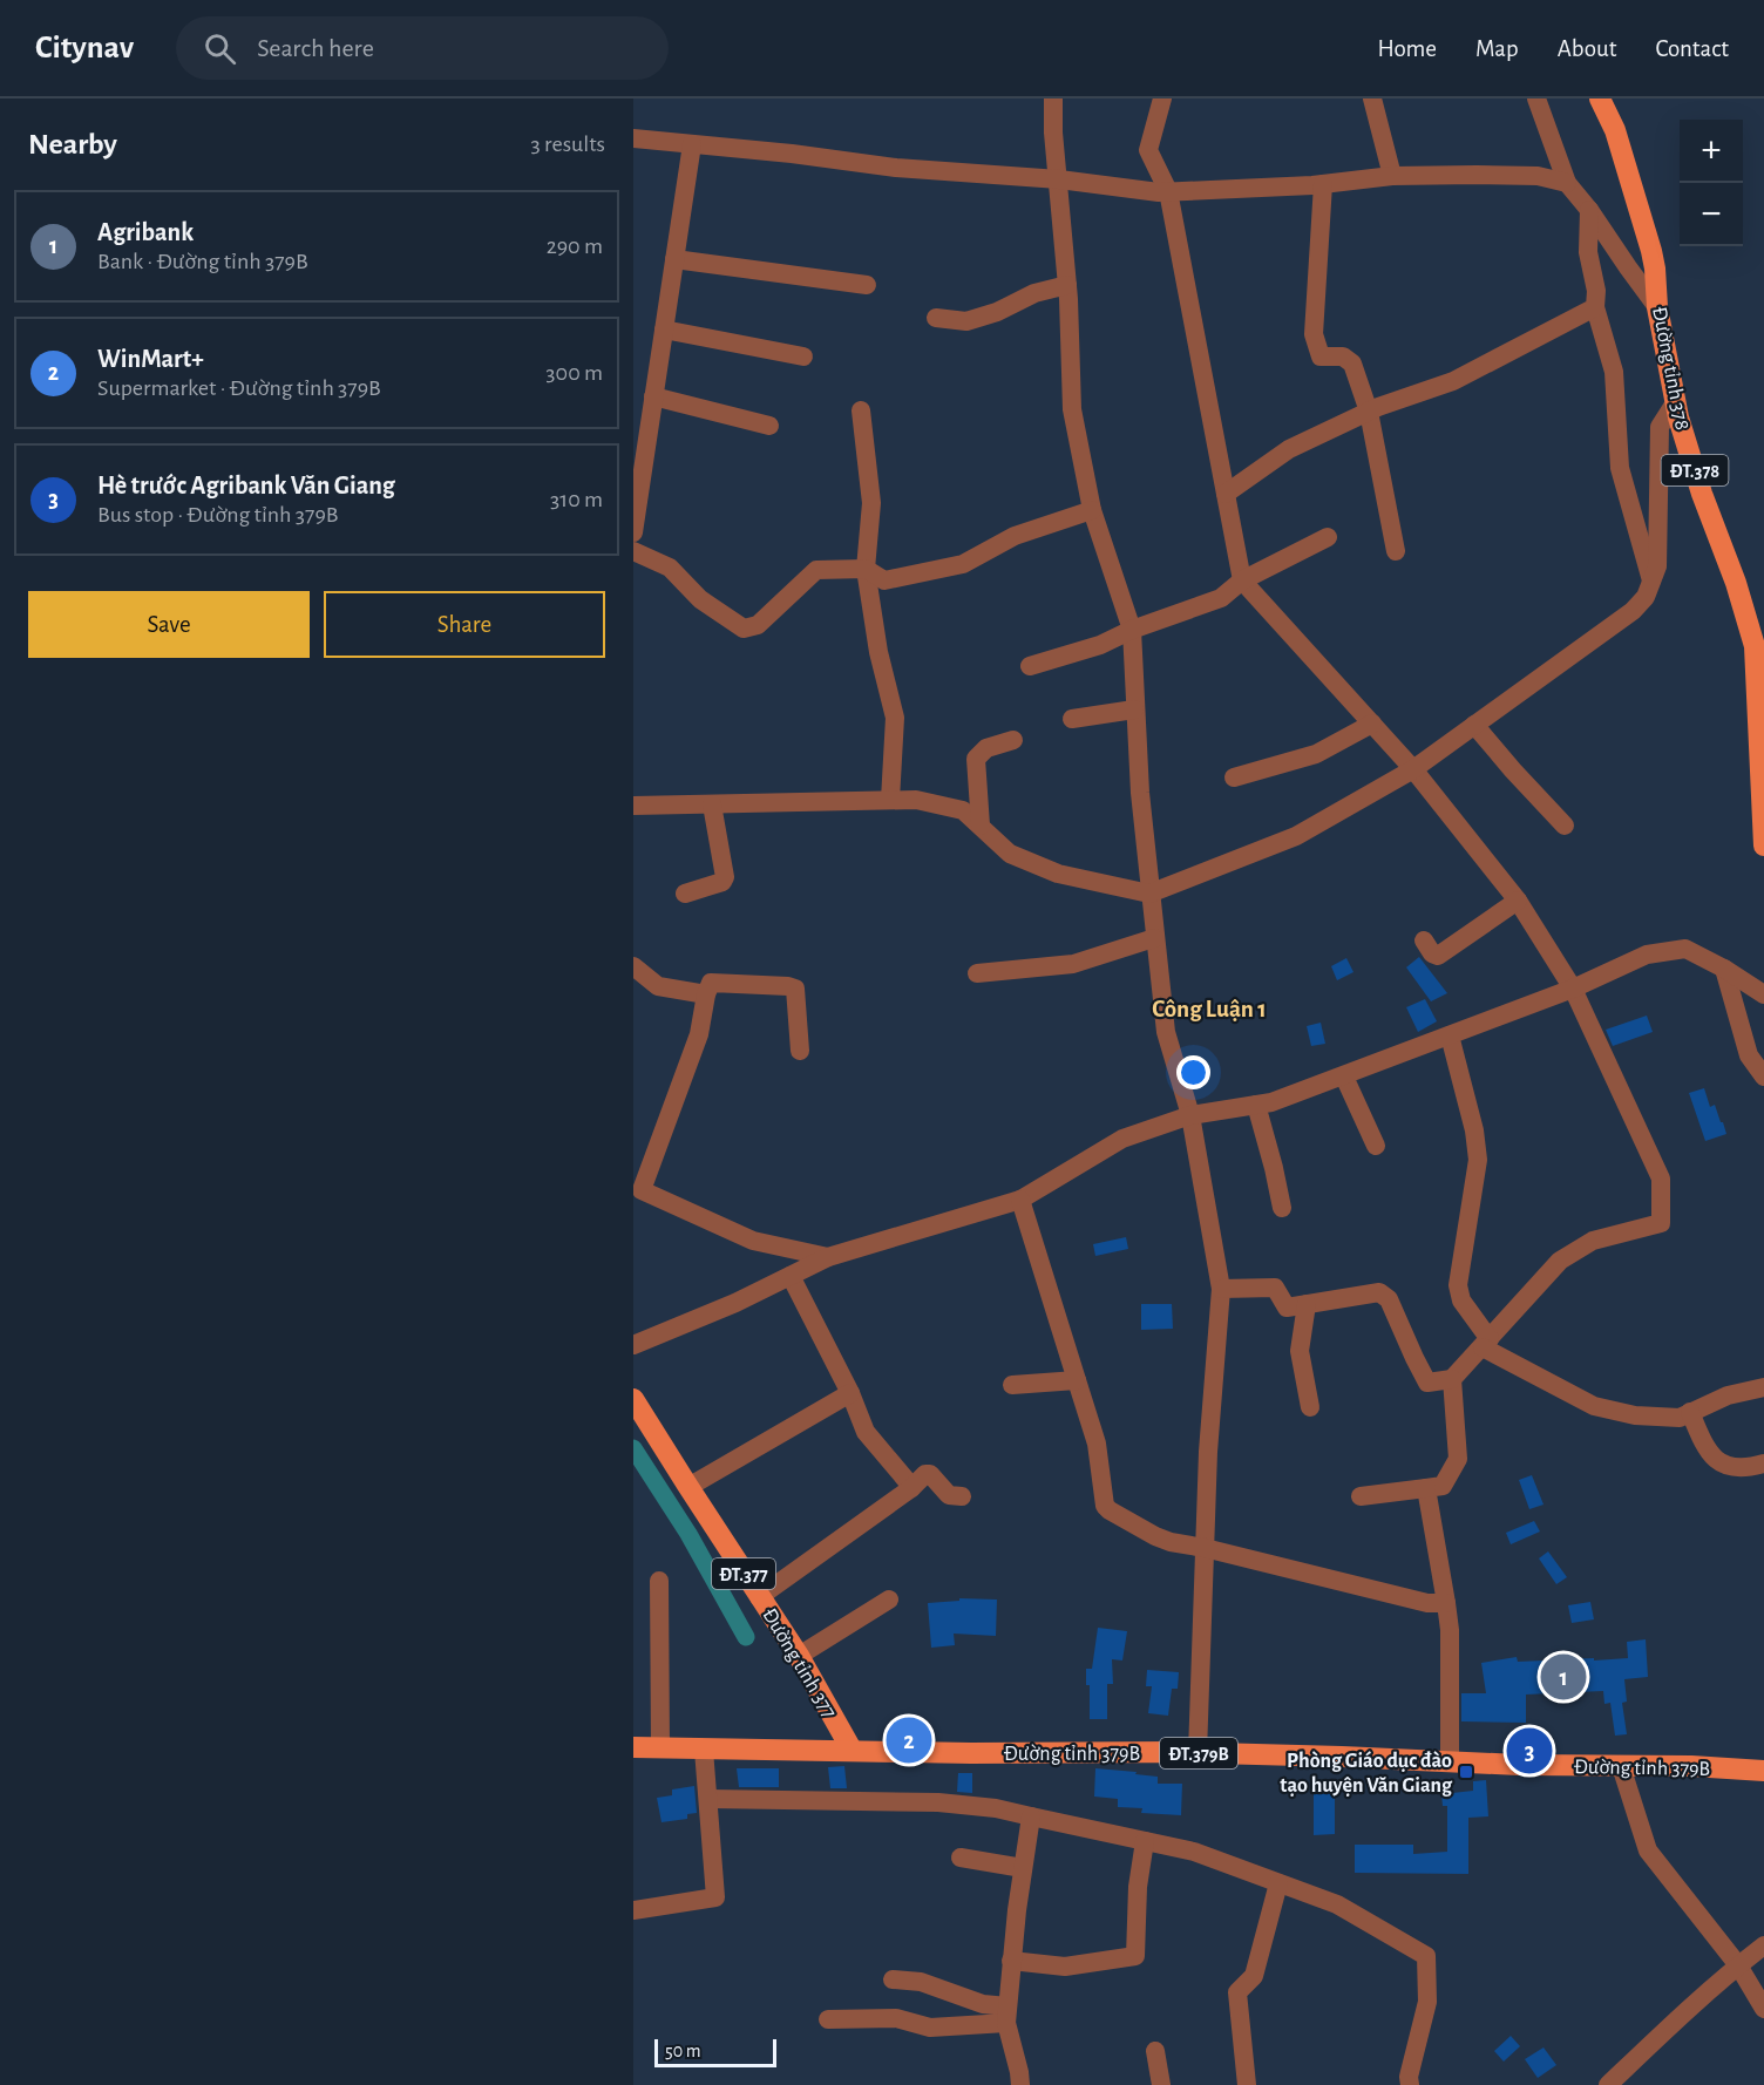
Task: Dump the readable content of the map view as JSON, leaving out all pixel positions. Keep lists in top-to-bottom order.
{
  "streets": {
    "main road": [
      "Đường tỉnh 378",
      "ĐT.378",
      "ĐT.377",
      "Đường tỉnh 377",
      "Đường tỉnh 379B",
      "ĐT.379B"
    ]
  },
  "crossings": [
    ["Đường tỉnh 377", "Đường tỉnh 379B"]
  ],
  "districts": ["Công Luận 1"],
  "places": {
    "transit": ["Phòng Giáo dục đào tạo huyện Văn Giang"]
  },
  "scale_bar": "50 m",
  "page": {
    "header": "Citynav",
    "search": "Search here",
    "nav": [
      "Home",
      "Map",
      "About",
      "Contact"
    ],
    "heading": ["Nearby", "3 results"],
    "map_buttons": ["+", "−"],
    "list": [
      {
        "mark": "1",
        "name": "Agribank",
        "note": "Bank · Đường tỉnh 379B",
        "value": "290 m"
      },
      {
        "mark": "2",
        "name": "WinMart+",
        "note": "Supermarket · Đường tỉnh 379B",
        "value": "300 m"
      },
      {
        "mark": "3",
        "name": "Hè trước Agribank Văn Giang",
        "note": "Bus stop · Đường tỉnh 379B",
        "value": "310 m"
      }
    ],
    "buttons": ["Save", "Share"],
    "pins": ["1", "2", "3"],
    "scale": "50 m"
  }
}
